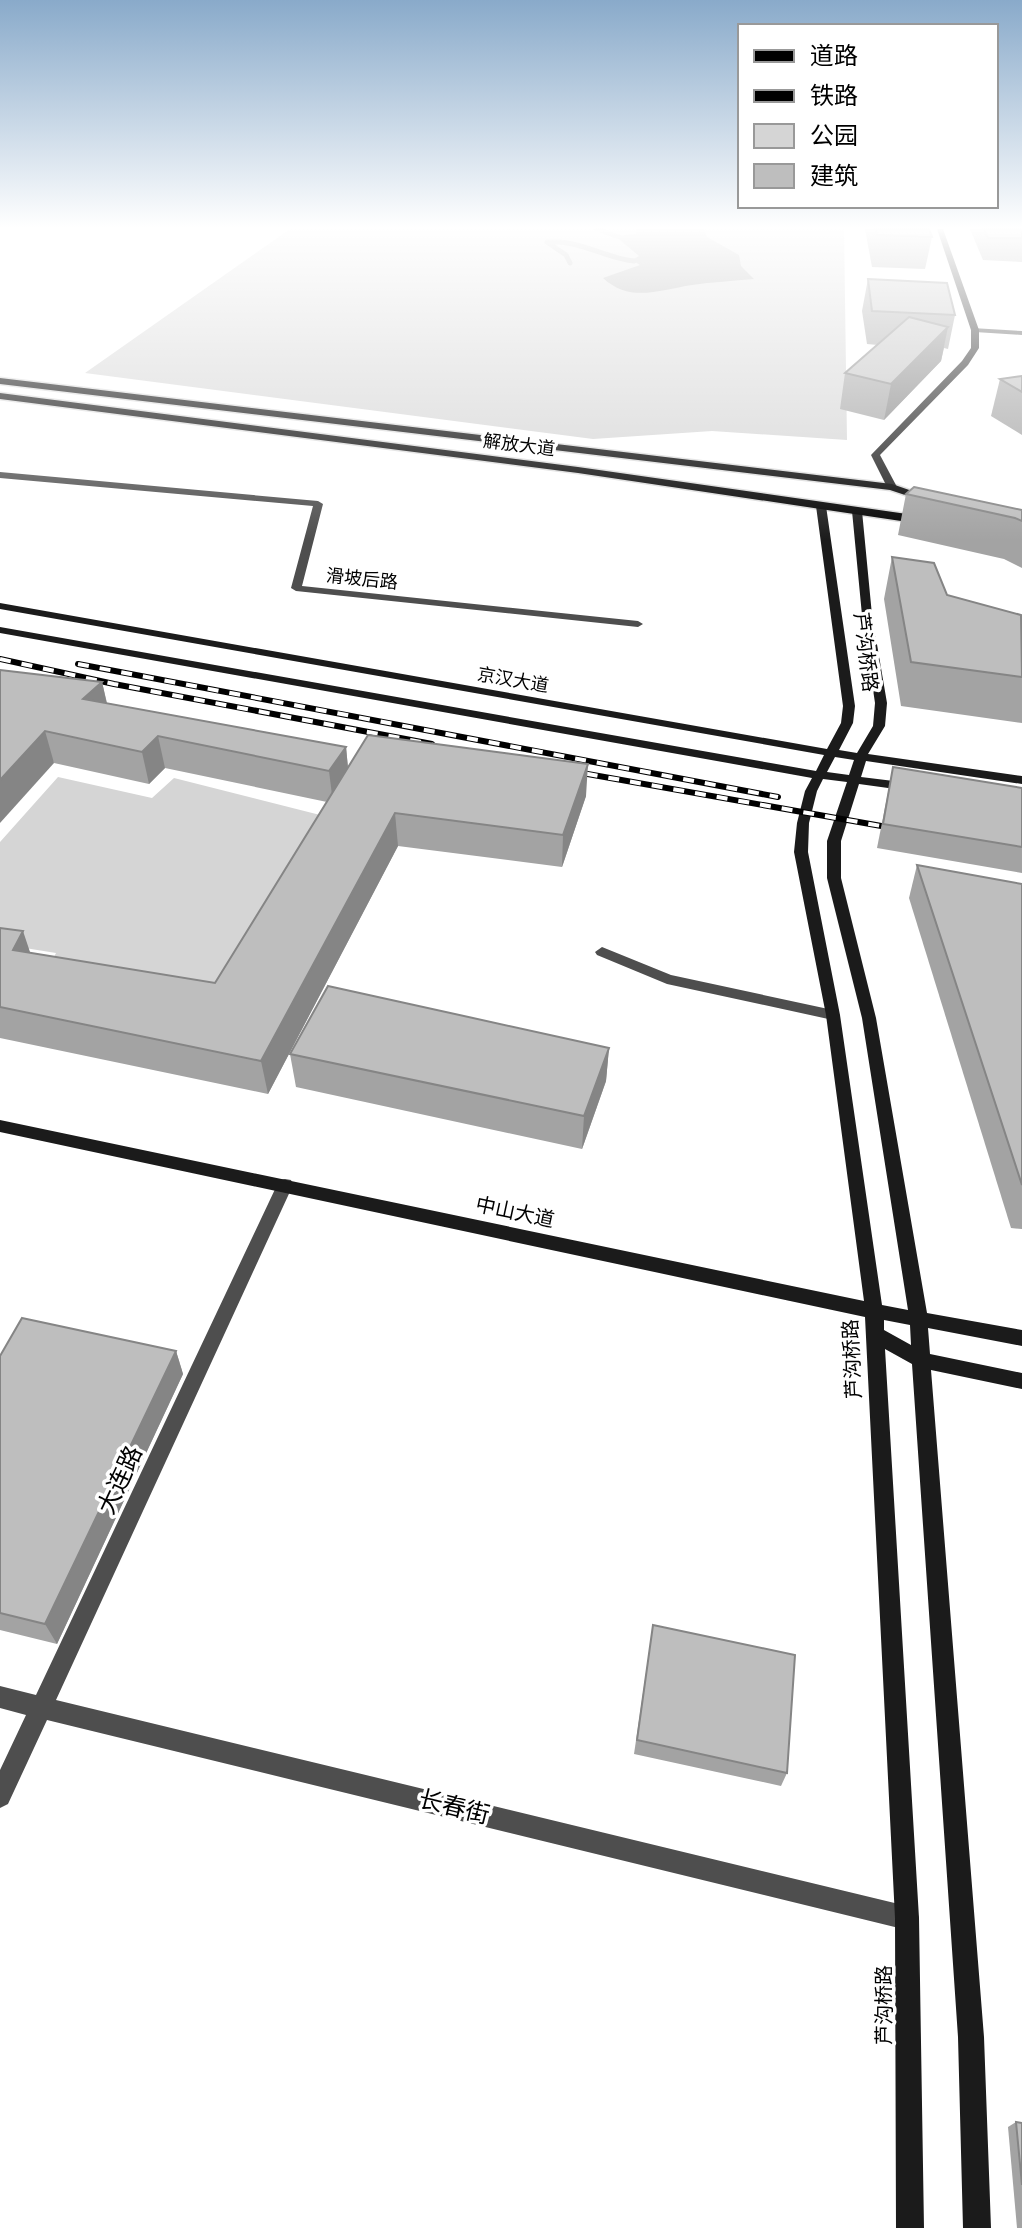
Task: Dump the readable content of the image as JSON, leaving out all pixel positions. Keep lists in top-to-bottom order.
{
  "streets": {
    "main road": [
      "解放大道",
      "芦沟桥路",
      "京汉大道",
      "中山大道"
    ],
    "street": ["滑坡后路", "大连路", "长春街"]
  },
  "crossings": [
    ["解放大道", "芦沟桥路"],
    ["芦沟桥路", "京汉大道"],
    ["芦沟桥路", "中山大道"],
    ["芦沟桥路", "长春街"],
    ["中山大道", "大连路"],
    ["大连路", "长春街"]
  ],
  "legend": [
    "道路",
    "铁路",
    "公园",
    "建筑"
  ]
}
